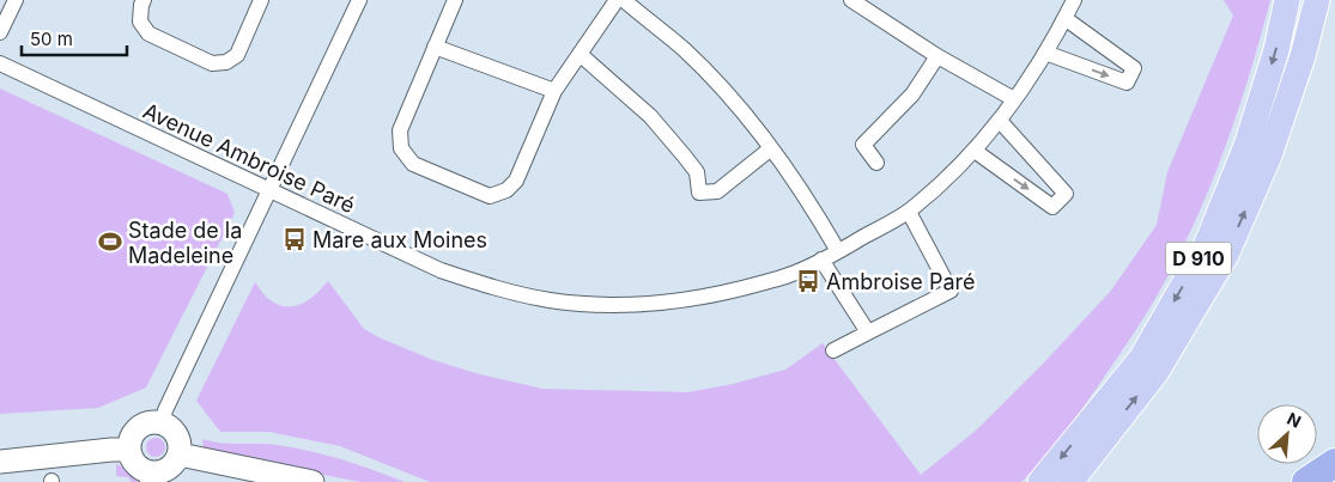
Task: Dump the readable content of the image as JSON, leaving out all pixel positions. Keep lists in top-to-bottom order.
{
  "streets": {
    "main road": ["D 910"],
    "street": ["Avenue Ambroise Paré"]
  },
  "places": {
    "bus stop": ["Mare aux Moines", "Ambroise Paré"],
    "sports": ["Stade de la Madeleine"]
  },
  "scale_bar": "50 m",
  "north": "top right"
}
